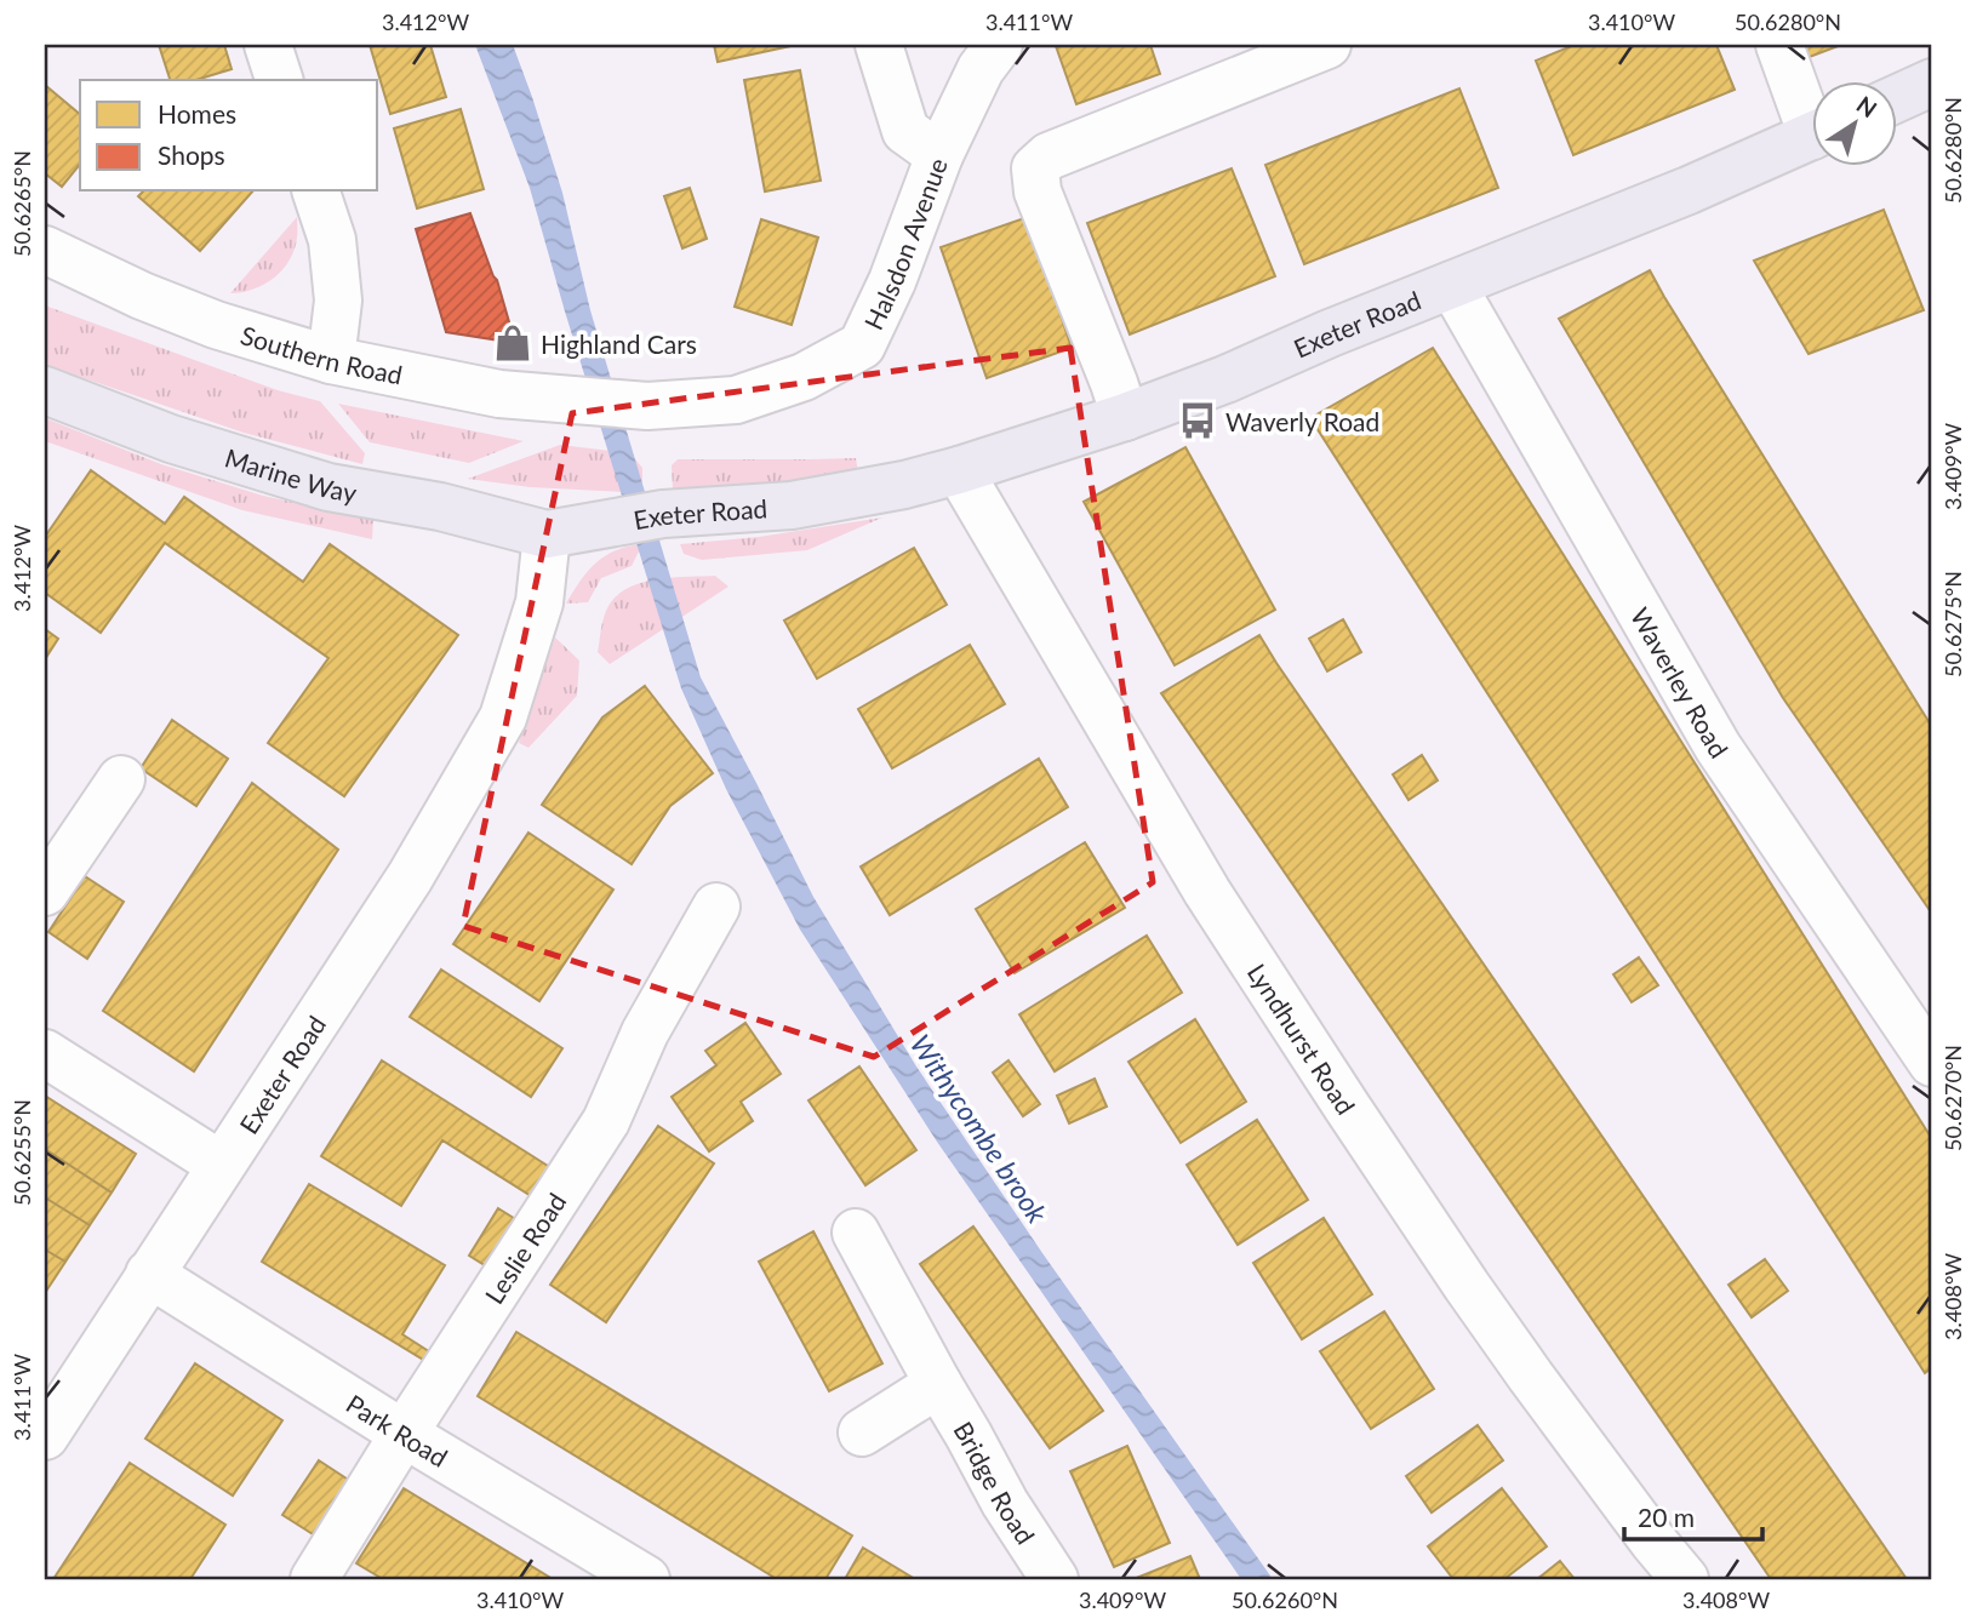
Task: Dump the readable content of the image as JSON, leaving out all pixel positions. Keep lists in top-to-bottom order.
{
  "streets": {
    "highway": ["Exeter Road", "Marine Way"],
    "street": [
      "Halsdon Avenue",
      "Southern Road",
      "Waverley Road",
      "Lyndhurst Road",
      "Leslie Road",
      "Park Road",
      "Bridge Road"
    ]
  },
  "crossings": [
    ["Halsdon Avenue", "Southern Road"],
    ["Exeter Road", "Marine Way"],
    ["Exeter Road", "Waverley Road"],
    ["Exeter Road", "Lyndhurst Road"],
    ["Exeter Road", "Park Road"],
    ["Leslie Road", "Park Road"]
  ],
  "water": ["Withycombe brook"],
  "places": {
    "shop": ["Highland Cars"],
    "bus stop": ["Waverly Road"]
  },
  "legend": ["Homes", "Shops"],
  "scale_bar": "20 m",
  "north": "top right",
  "coordinates": [
    "3.412°W",
    "3.411°W",
    "3.410°W",
    "50.6280°N",
    "50.6265°N",
    "3.409°W",
    "50.6275°N",
    "50.6270°N",
    "50.6255°N",
    "3.408°W",
    "50.6260°N"
  ]
}
